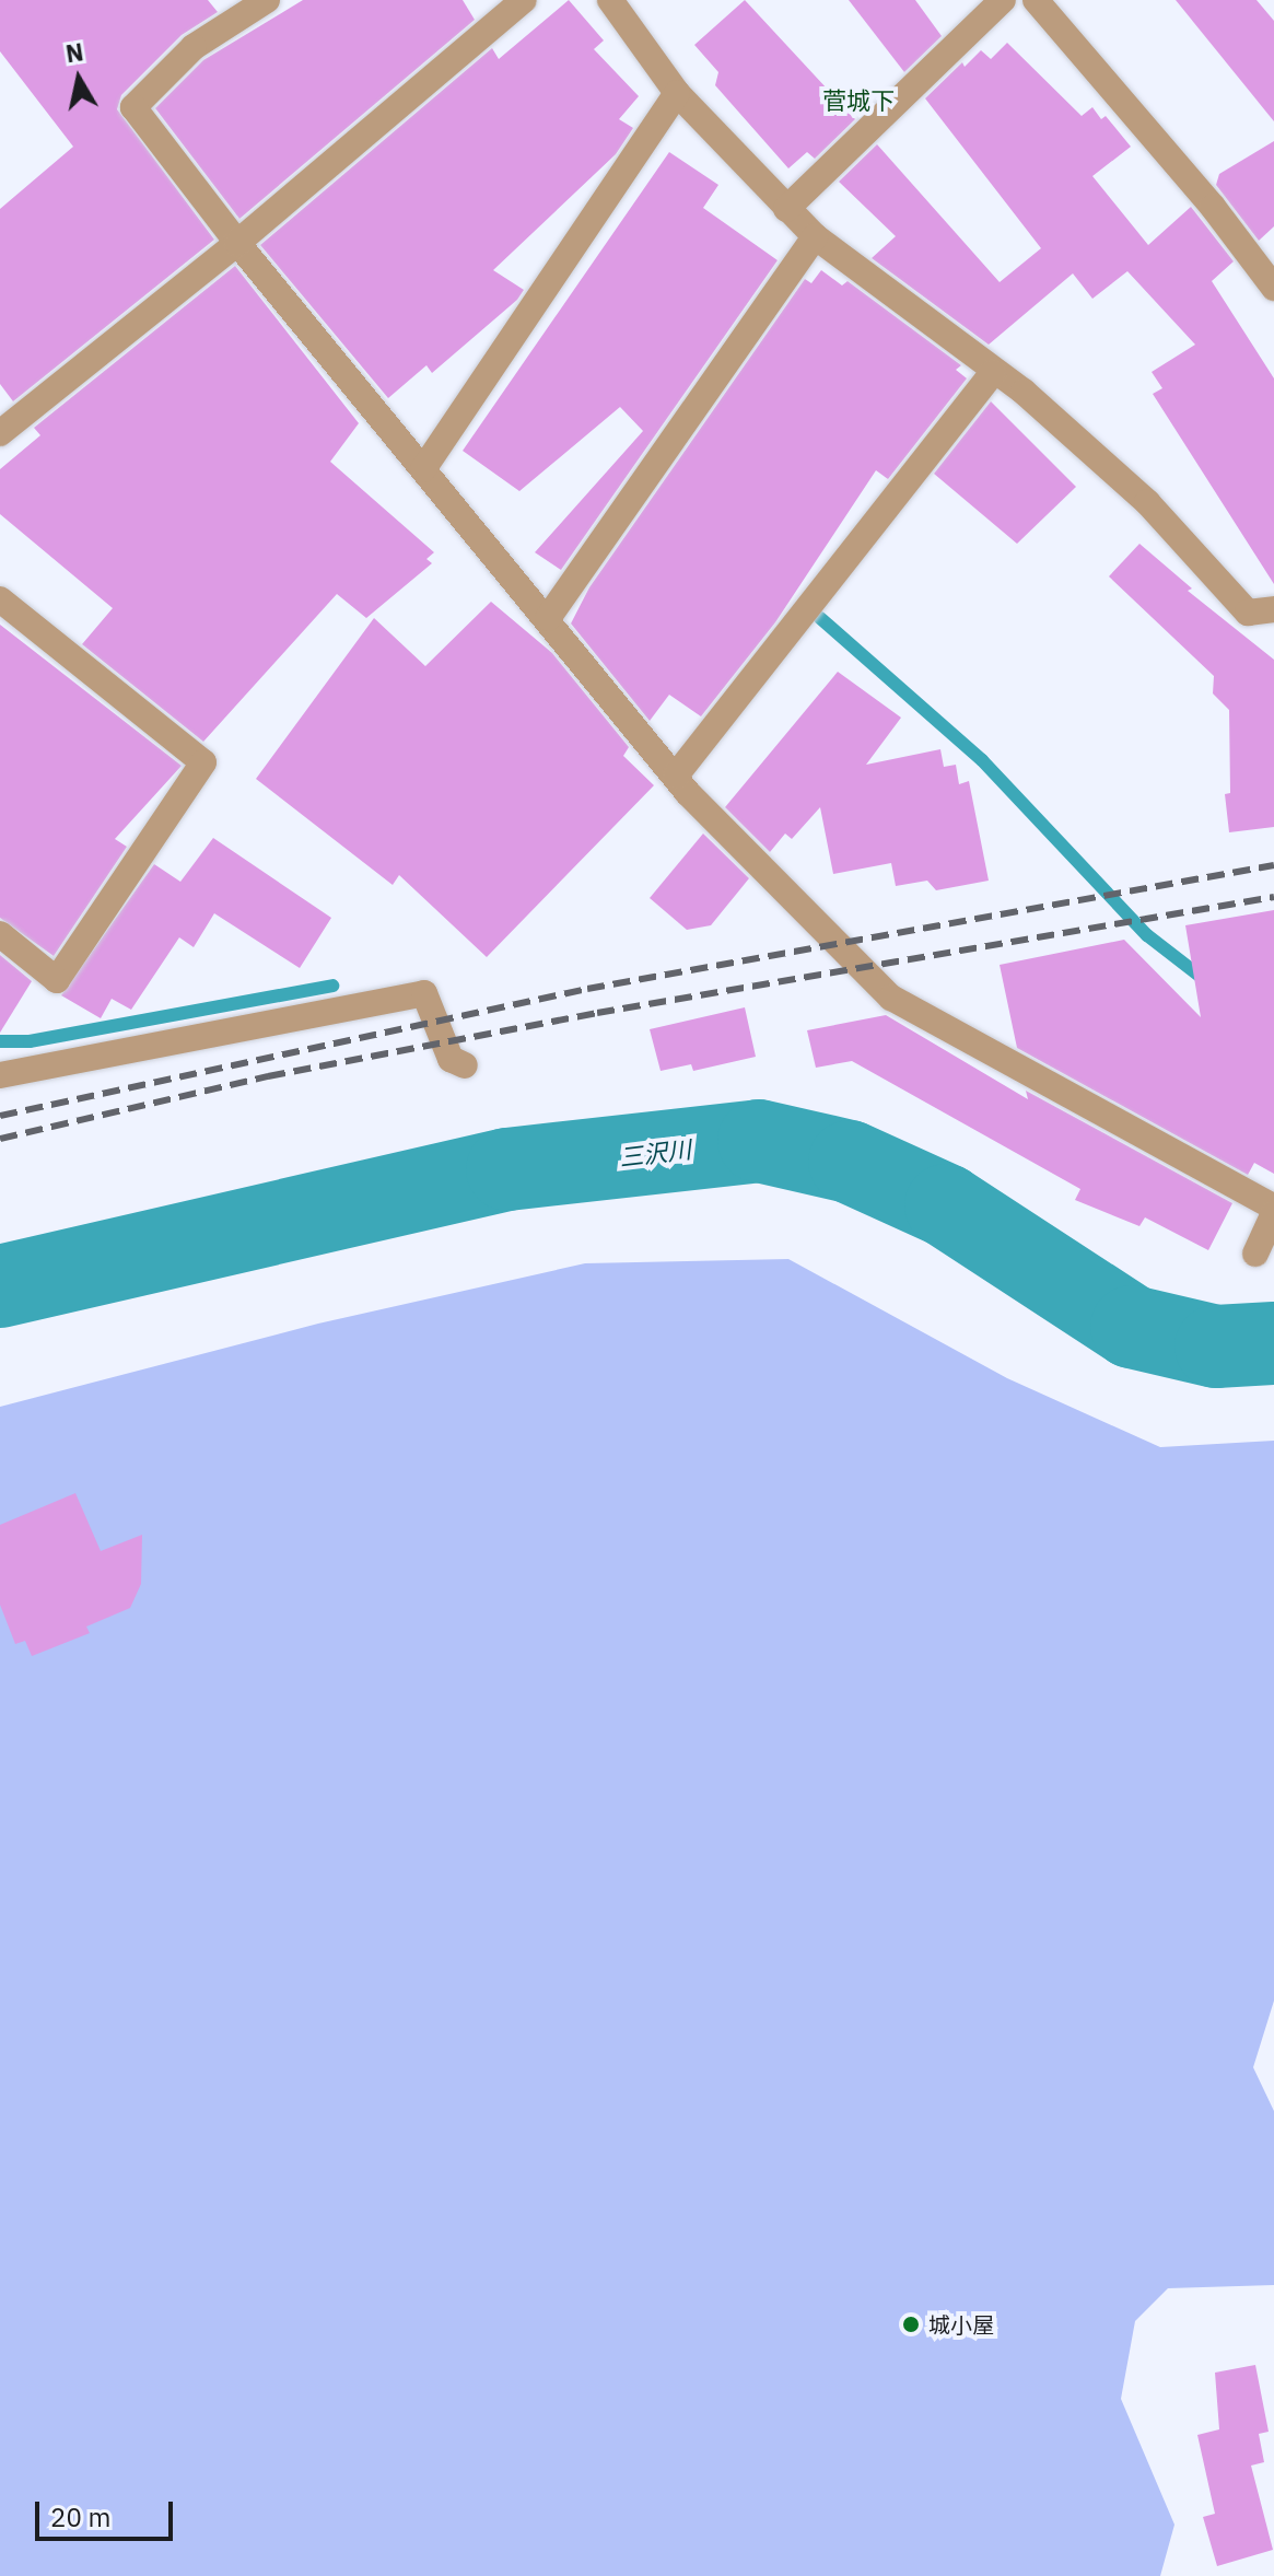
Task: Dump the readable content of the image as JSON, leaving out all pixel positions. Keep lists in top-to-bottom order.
{
  "districts": ["菅城下"],
  "water": ["三沢川"],
  "places": ["城小屋"],
  "scale_bar": "20 m",
  "north": "top"
}
